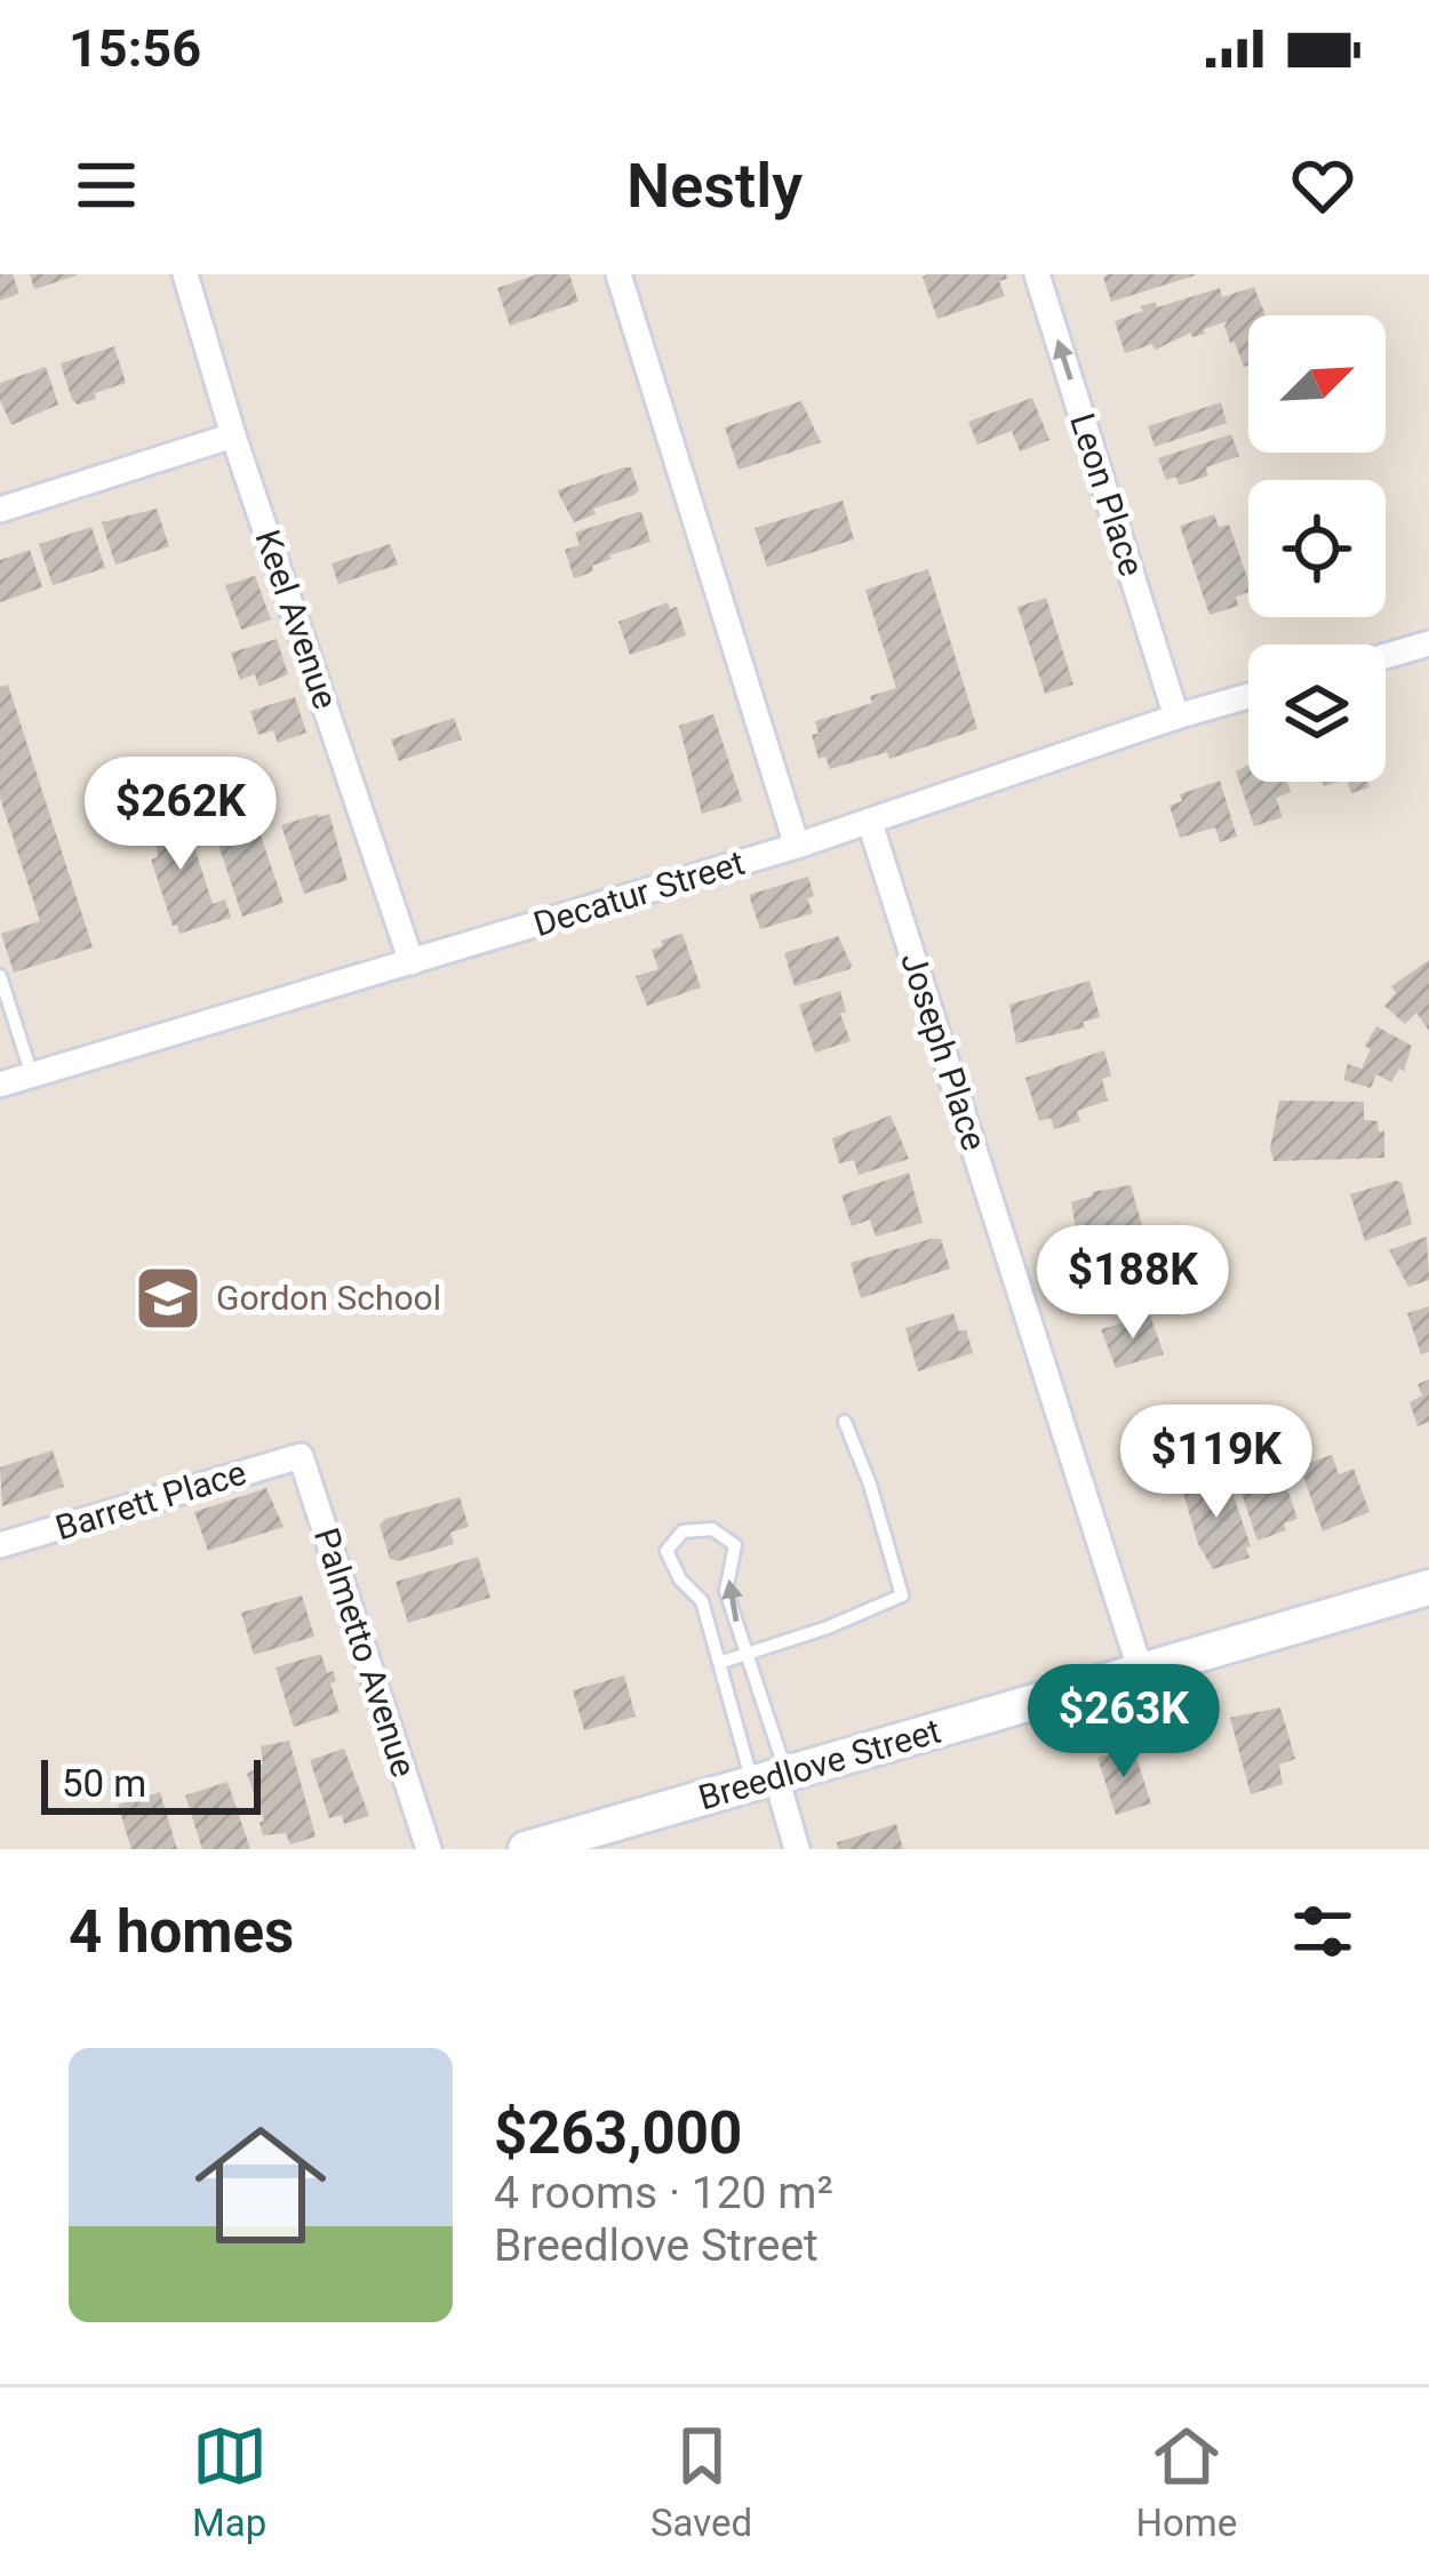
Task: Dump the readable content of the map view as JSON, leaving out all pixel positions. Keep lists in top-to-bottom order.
{
  "streets": {
    "street": [
      "Leon Place",
      "Keel Avenue",
      "Decatur Street",
      "Joseph Place",
      "Barrett Place",
      "Palmetto Avenue",
      "Breedlove Street"
    ]
  },
  "crossings": [
    ["Leon Place", "Decatur Street"],
    ["Keel Avenue", "Decatur Street"],
    ["Decatur Street", "Joseph Place"],
    ["Joseph Place", "Breedlove Street"],
    ["Barrett Place", "Palmetto Avenue"]
  ],
  "one_way": ["Leon Place"],
  "places": {
    "school or university": ["Gordon School"]
  },
  "scale_bar": "50 m",
  "north": "top right",
  "page": {
    "status": "15:56",
    "header": "Nestly",
    "price": [
      "$262K",
      "$188K",
      "$119K",
      "$263K"
    ],
    "scale": "50 m",
    "heading": "4 homes",
    "list": [
      {
        "name": "$263,000",
        "note": "4 rooms · 120 m² · Breedlove Street"
      }
    ],
    "tabs": ["Map", "Saved", "Home"]
  }
}
